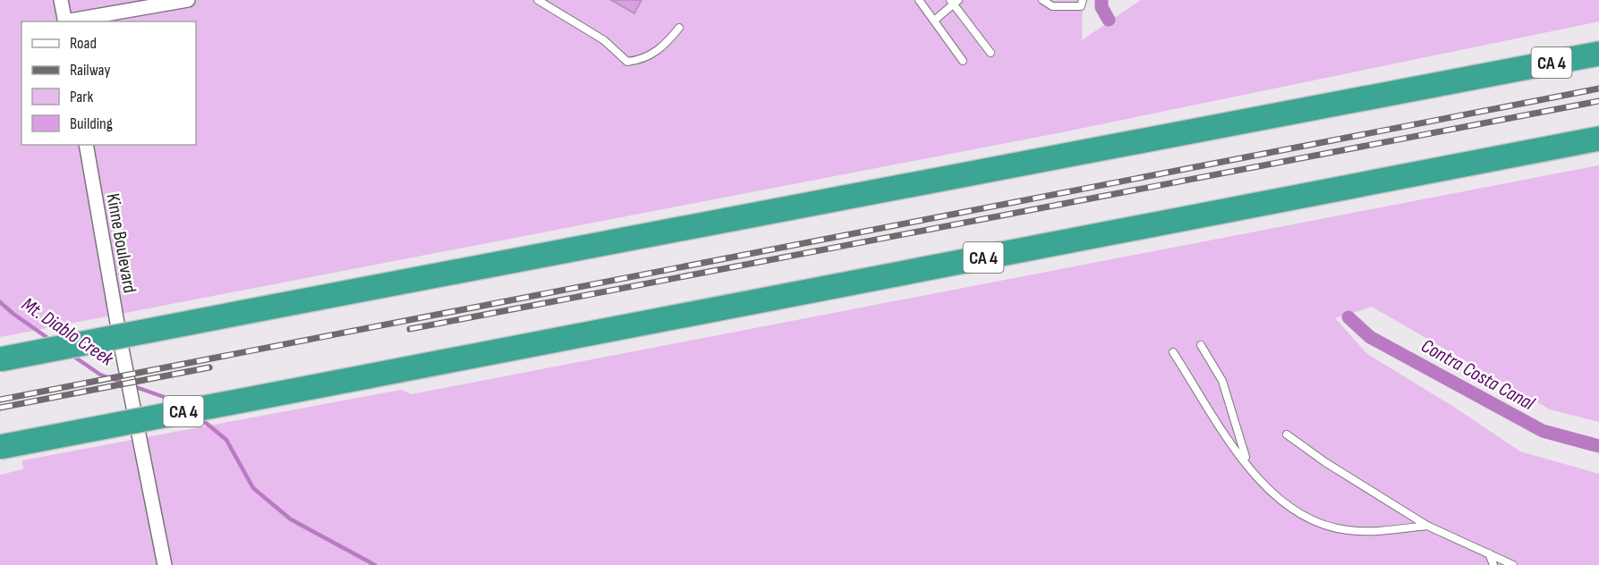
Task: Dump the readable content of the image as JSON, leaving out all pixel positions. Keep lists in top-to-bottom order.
{
  "streets": {
    "highway": ["CA 4"],
    "street": ["Kinne Boulevard"]
  },
  "water": ["Mt. Diablo Creek", "Contra Costa Canal"],
  "legend": [
    "Road",
    "Railway",
    "Park",
    "Building"
  ]
}
